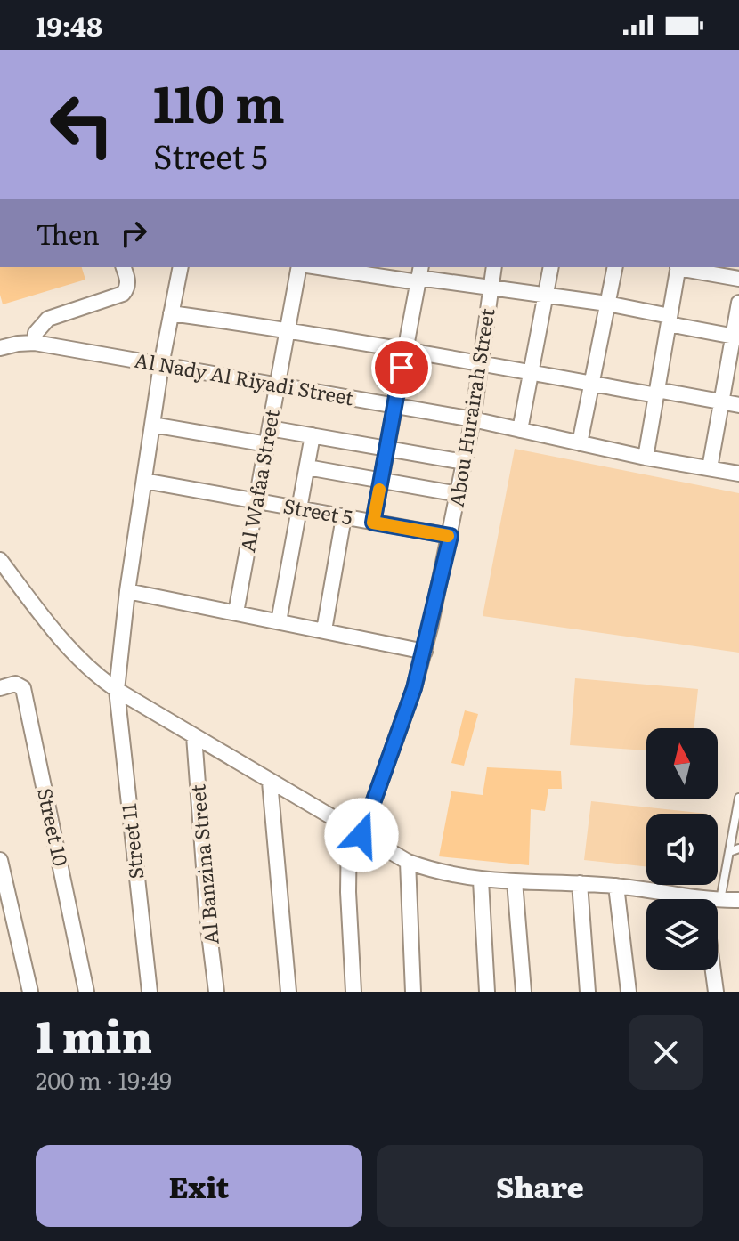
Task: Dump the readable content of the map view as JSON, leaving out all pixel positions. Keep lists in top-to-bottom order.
{
  "streets": {
    "street": [
      "Al Nady Al Riyadi Street",
      "Abou Hurairah Street",
      "Al Wafaa Street",
      "Street 5",
      "Street 10",
      "Street 11",
      "Al Banzina Street"
    ]
  },
  "crossings": [
    ["Al Nady Al Riyadi Street", "Abou Hurairah Street"],
    ["Al Nady Al Riyadi Street", "Al Wafaa Street"],
    ["Al Nady Al Riyadi Street", "Street 11"],
    ["Abou Hurairah Street", "Street 5"],
    ["Al Wafaa Street", "Street 5"],
    ["Street 5", "Street 11"]
  ],
  "north": "top",
  "page": {
    "status": "19:48",
    "turn": ["110 m", "Street 5"],
    "then": "Then",
    "heading": ["1 min", "200 m · 19:49"],
    "buttons": ["Exit", "Share"]
  }
}
